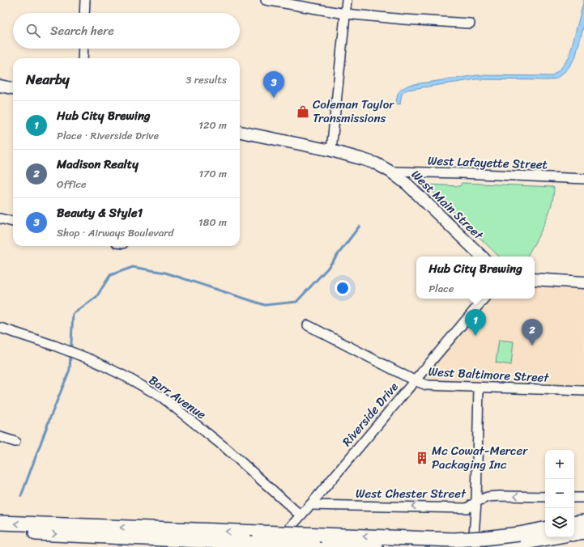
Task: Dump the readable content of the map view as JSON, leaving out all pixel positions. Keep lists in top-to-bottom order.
{
  "streets": {
    "main road": ["West Main Street"],
    "street": [
      "West Lafayette Street",
      "West Baltimore Street",
      "Barr Avenue",
      "Riverside Drive",
      "West Chester Street"
    ]
  },
  "crossings": [
    ["West Lafayette Street", "West Main Street"],
    ["West Baltimore Street", "Riverside Drive"],
    ["Barr Avenue", "Riverside Drive"],
    ["Riverside Drive", "West Chester Street"]
  ],
  "one_way": ["West Chester Street"],
  "places": {
    "shop": ["Coleman Taylor Transmissions"],
    "building": ["Mc Cowat-Mercer Packaging Inc"]
  },
  "page": {
    "search": "Search here",
    "heading": ["Nearby", "3 results"],
    "pins": ["3", "1", "2"],
    "list": [
      {
        "mark": "1",
        "name": "Hub City Brewing",
        "note": "Place · Riverside Drive",
        "value": "120 m"
      },
      {
        "mark": "2",
        "name": "Madison Realty",
        "note": "Office",
        "value": "170 m"
      },
      {
        "mark": "3",
        "name": "Beauty & Style1",
        "note": "Shop · Airways Boulevard",
        "value": "180 m"
      }
    ],
    "popup": ["Hub City Brewing", "Place"],
    "map_buttons": ["+", "−"]
  }
}
